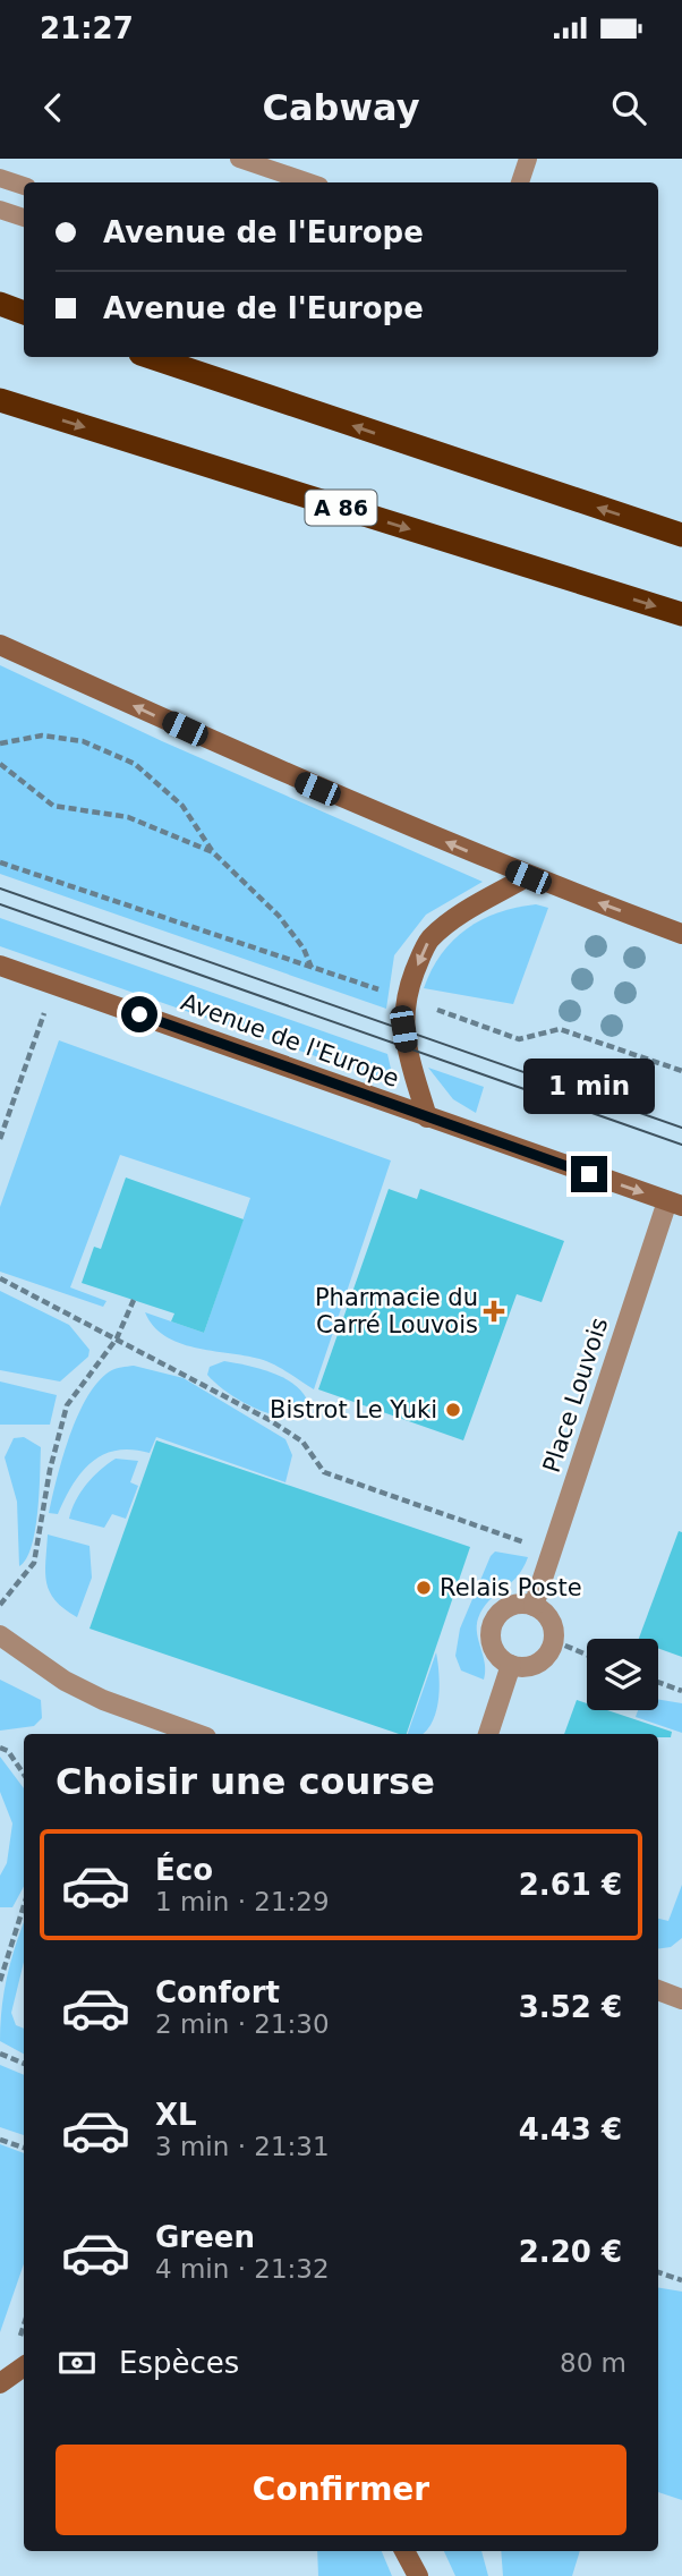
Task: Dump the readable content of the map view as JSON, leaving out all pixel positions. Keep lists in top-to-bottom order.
{
  "streets": {
    "highway": ["A 86"],
    "main road": ["Avenue de l'Europe"],
    "street": ["Place Louvois"]
  },
  "crossings": [
    ["Avenue de l'Europe", "Place Louvois"]
  ],
  "places": {
    "health": ["Pharmacie du Carré Louvois"],
    "other": ["Bistrot Le Yuki", "Relais Poste"]
  },
  "page": {
    "status": "21:27",
    "header": "Cabway",
    "banner": ["Avenue de l'Europe", "Avenue de l'Europe"],
    "bubble": "1 min",
    "heading": "Choisir une course",
    "list": [
      {
        "name": "Éco",
        "note": "1 min · 21:29",
        "value": "2.61 €"
      },
      {
        "name": "Confort",
        "note": "2 min · 21:30",
        "value": "3.52 €"
      },
      {
        "name": "XL",
        "note": "3 min · 21:31",
        "value": "4.43 €"
      },
      {
        "name": "Green",
        "note": "4 min · 21:32",
        "value": "2.20 €"
      }
    ],
    "pay": ["Espèces", "80 m"],
    "buttons": "Confirmer"
  }
}
